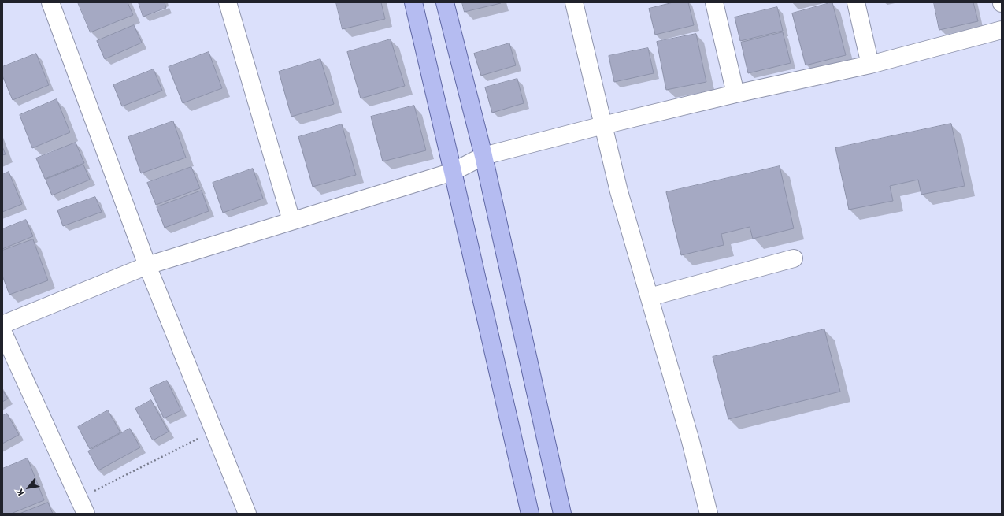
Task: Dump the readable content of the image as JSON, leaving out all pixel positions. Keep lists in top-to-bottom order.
{
  "north": "bottom left"
}
